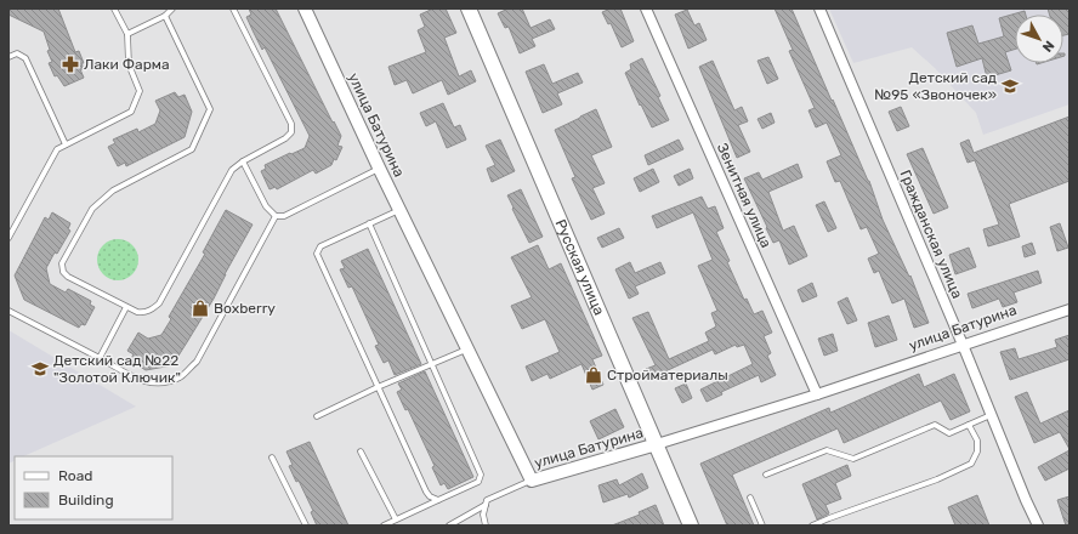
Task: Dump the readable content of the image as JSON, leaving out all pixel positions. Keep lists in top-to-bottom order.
{
  "streets": {
    "main road": ["Русская улица"],
    "street": ["улица Батурина", "Зенитная улица", "Гражданская улица"]
  },
  "crossings": [
    ["улица Батурина", "Зенитная улица"],
    ["улица Батурина", "Гражданская улица"],
    ["улица Батурина", "Русская улица"]
  ],
  "places": {
    "pharmacy": ["Лаки Фарма"],
    "school or university": ["Детский сад №95 «Звоночек»", "Детский сад №22 \"Золотой Ключик\""],
    "shop": ["Boxberry", "Стройматериалы"]
  },
  "legend": ["Road", "Building"],
  "north": "bottom right"
}
